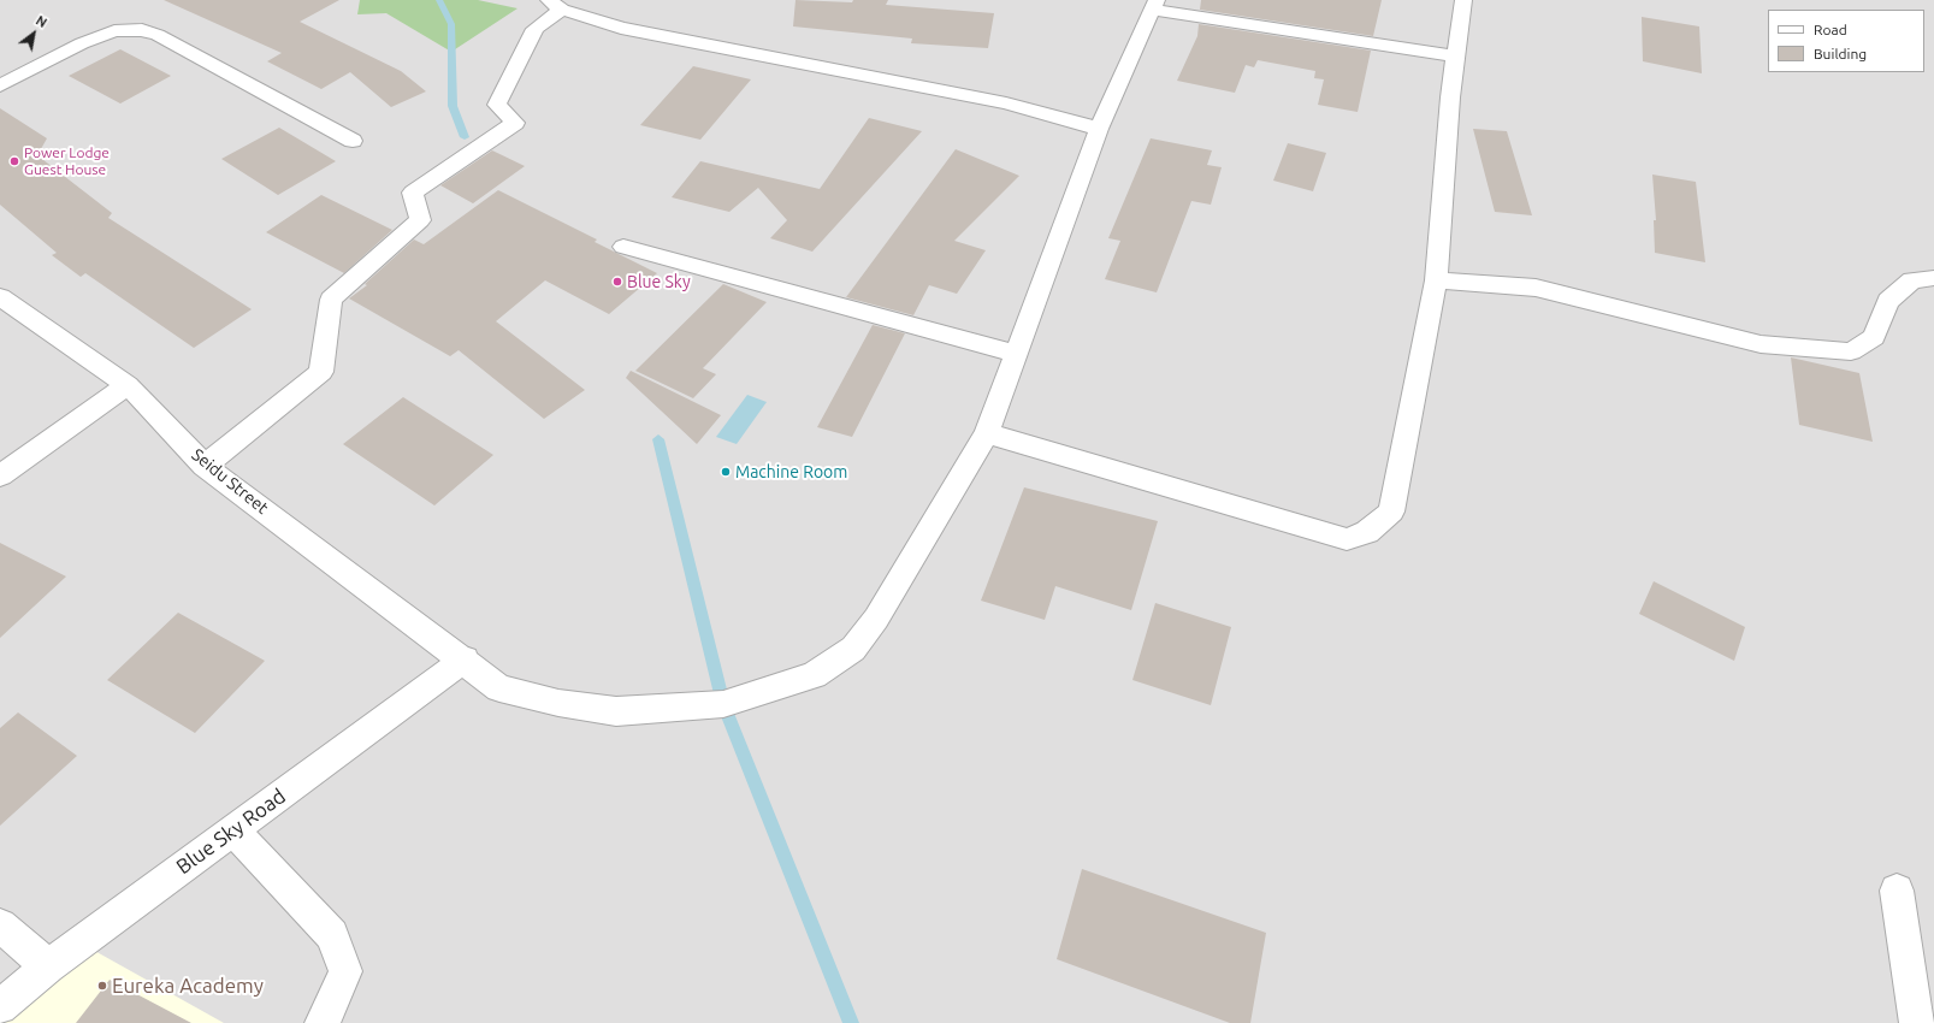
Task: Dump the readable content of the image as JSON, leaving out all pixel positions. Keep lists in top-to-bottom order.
{
  "streets": {
    "street": ["Seidu Street", "Blue Sky Road"]
  },
  "crossings": [
    ["Seidu Street", "Blue Sky Road"]
  ],
  "places": [
    "Power Lodge Guest House",
    "Blue Sky",
    "Machine Room",
    "Eureka Academy"
  ],
  "legend": ["Road", "Building"],
  "north": "top right"
}
